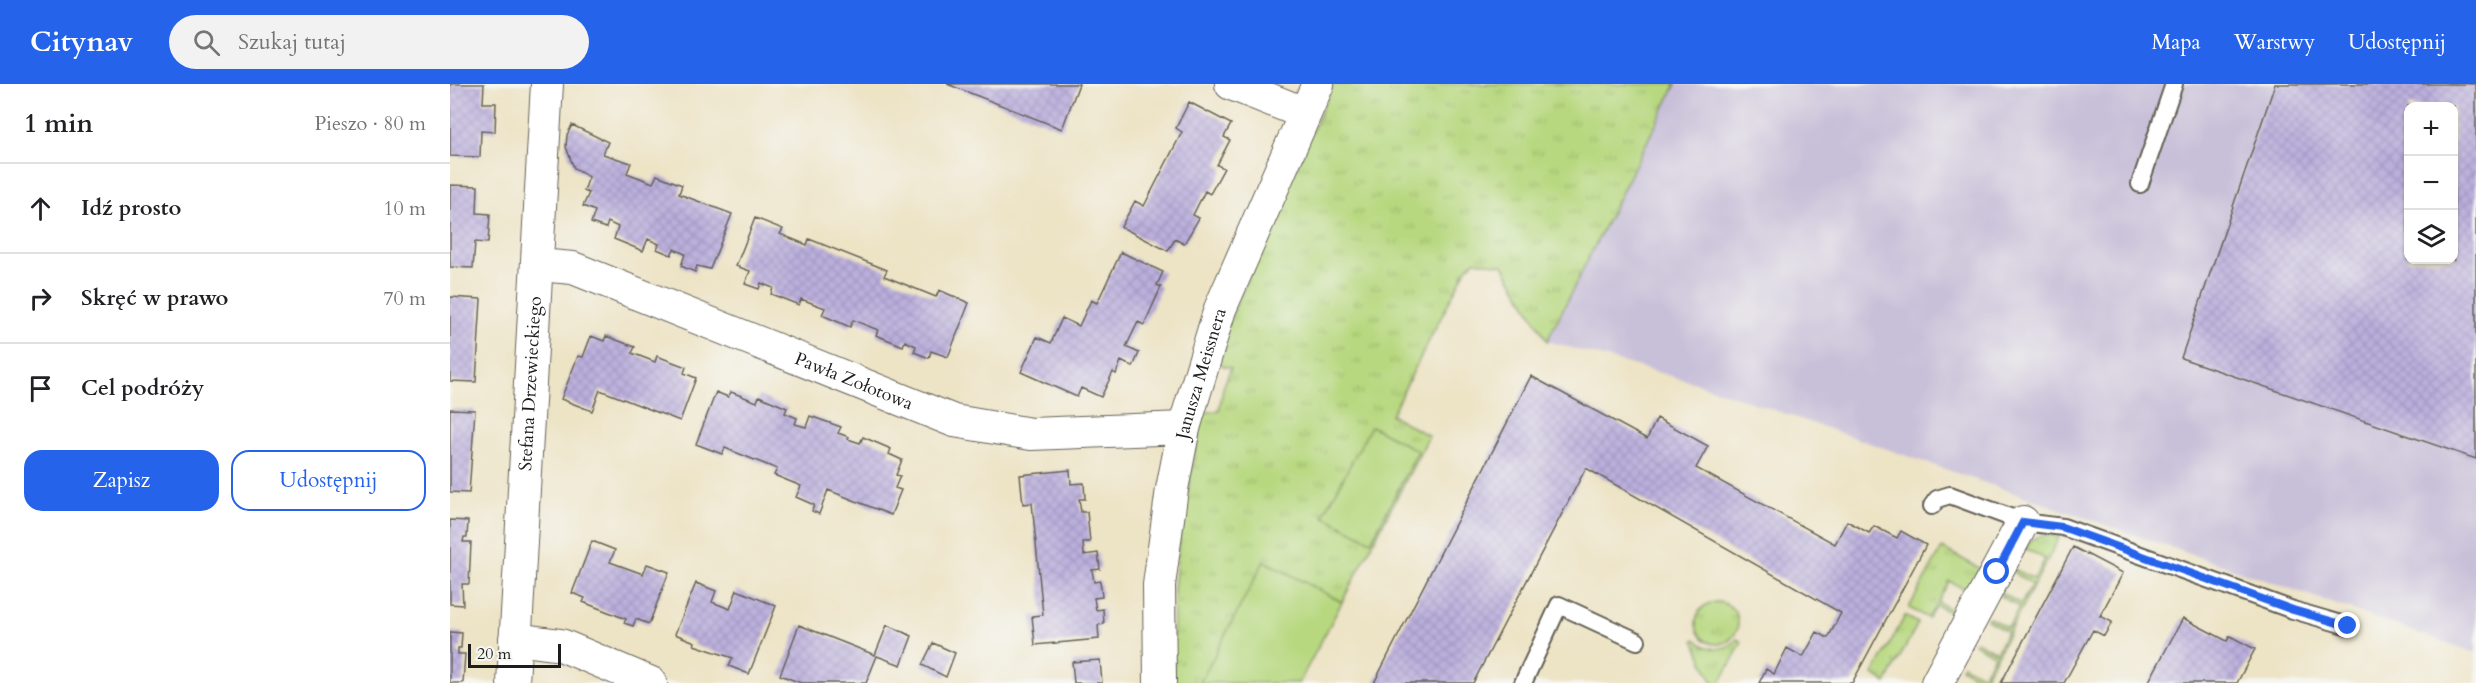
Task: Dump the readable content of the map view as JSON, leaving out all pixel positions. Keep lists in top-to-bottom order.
{
  "streets": {
    "street": ["Janusza Meissnera", "Pawła Zołotowa", "Stefana Drzewieckiego"]
  },
  "crossings": [
    ["Janusza Meissnera", "Pawła Zołotowa"],
    ["Pawła Zołotowa", "Stefana Drzewieckiego"]
  ],
  "scale_bar": "20 m",
  "page": {
    "header": "Citynav",
    "search": "Szukaj tutaj",
    "nav": ["Mapa", "Warstwy", "Udostępnij"],
    "heading": ["1 min", "Pieszo · 80 m"],
    "map_buttons": ["+", "−"],
    "list": [
      ["Idź prosto", "10 m"],
      ["Skręć w prawo", "70 m"],
      "Cel podróży"
    ],
    "buttons": ["Zapisz", "Udostępnij"],
    "scale": "20 m"
  }
}
